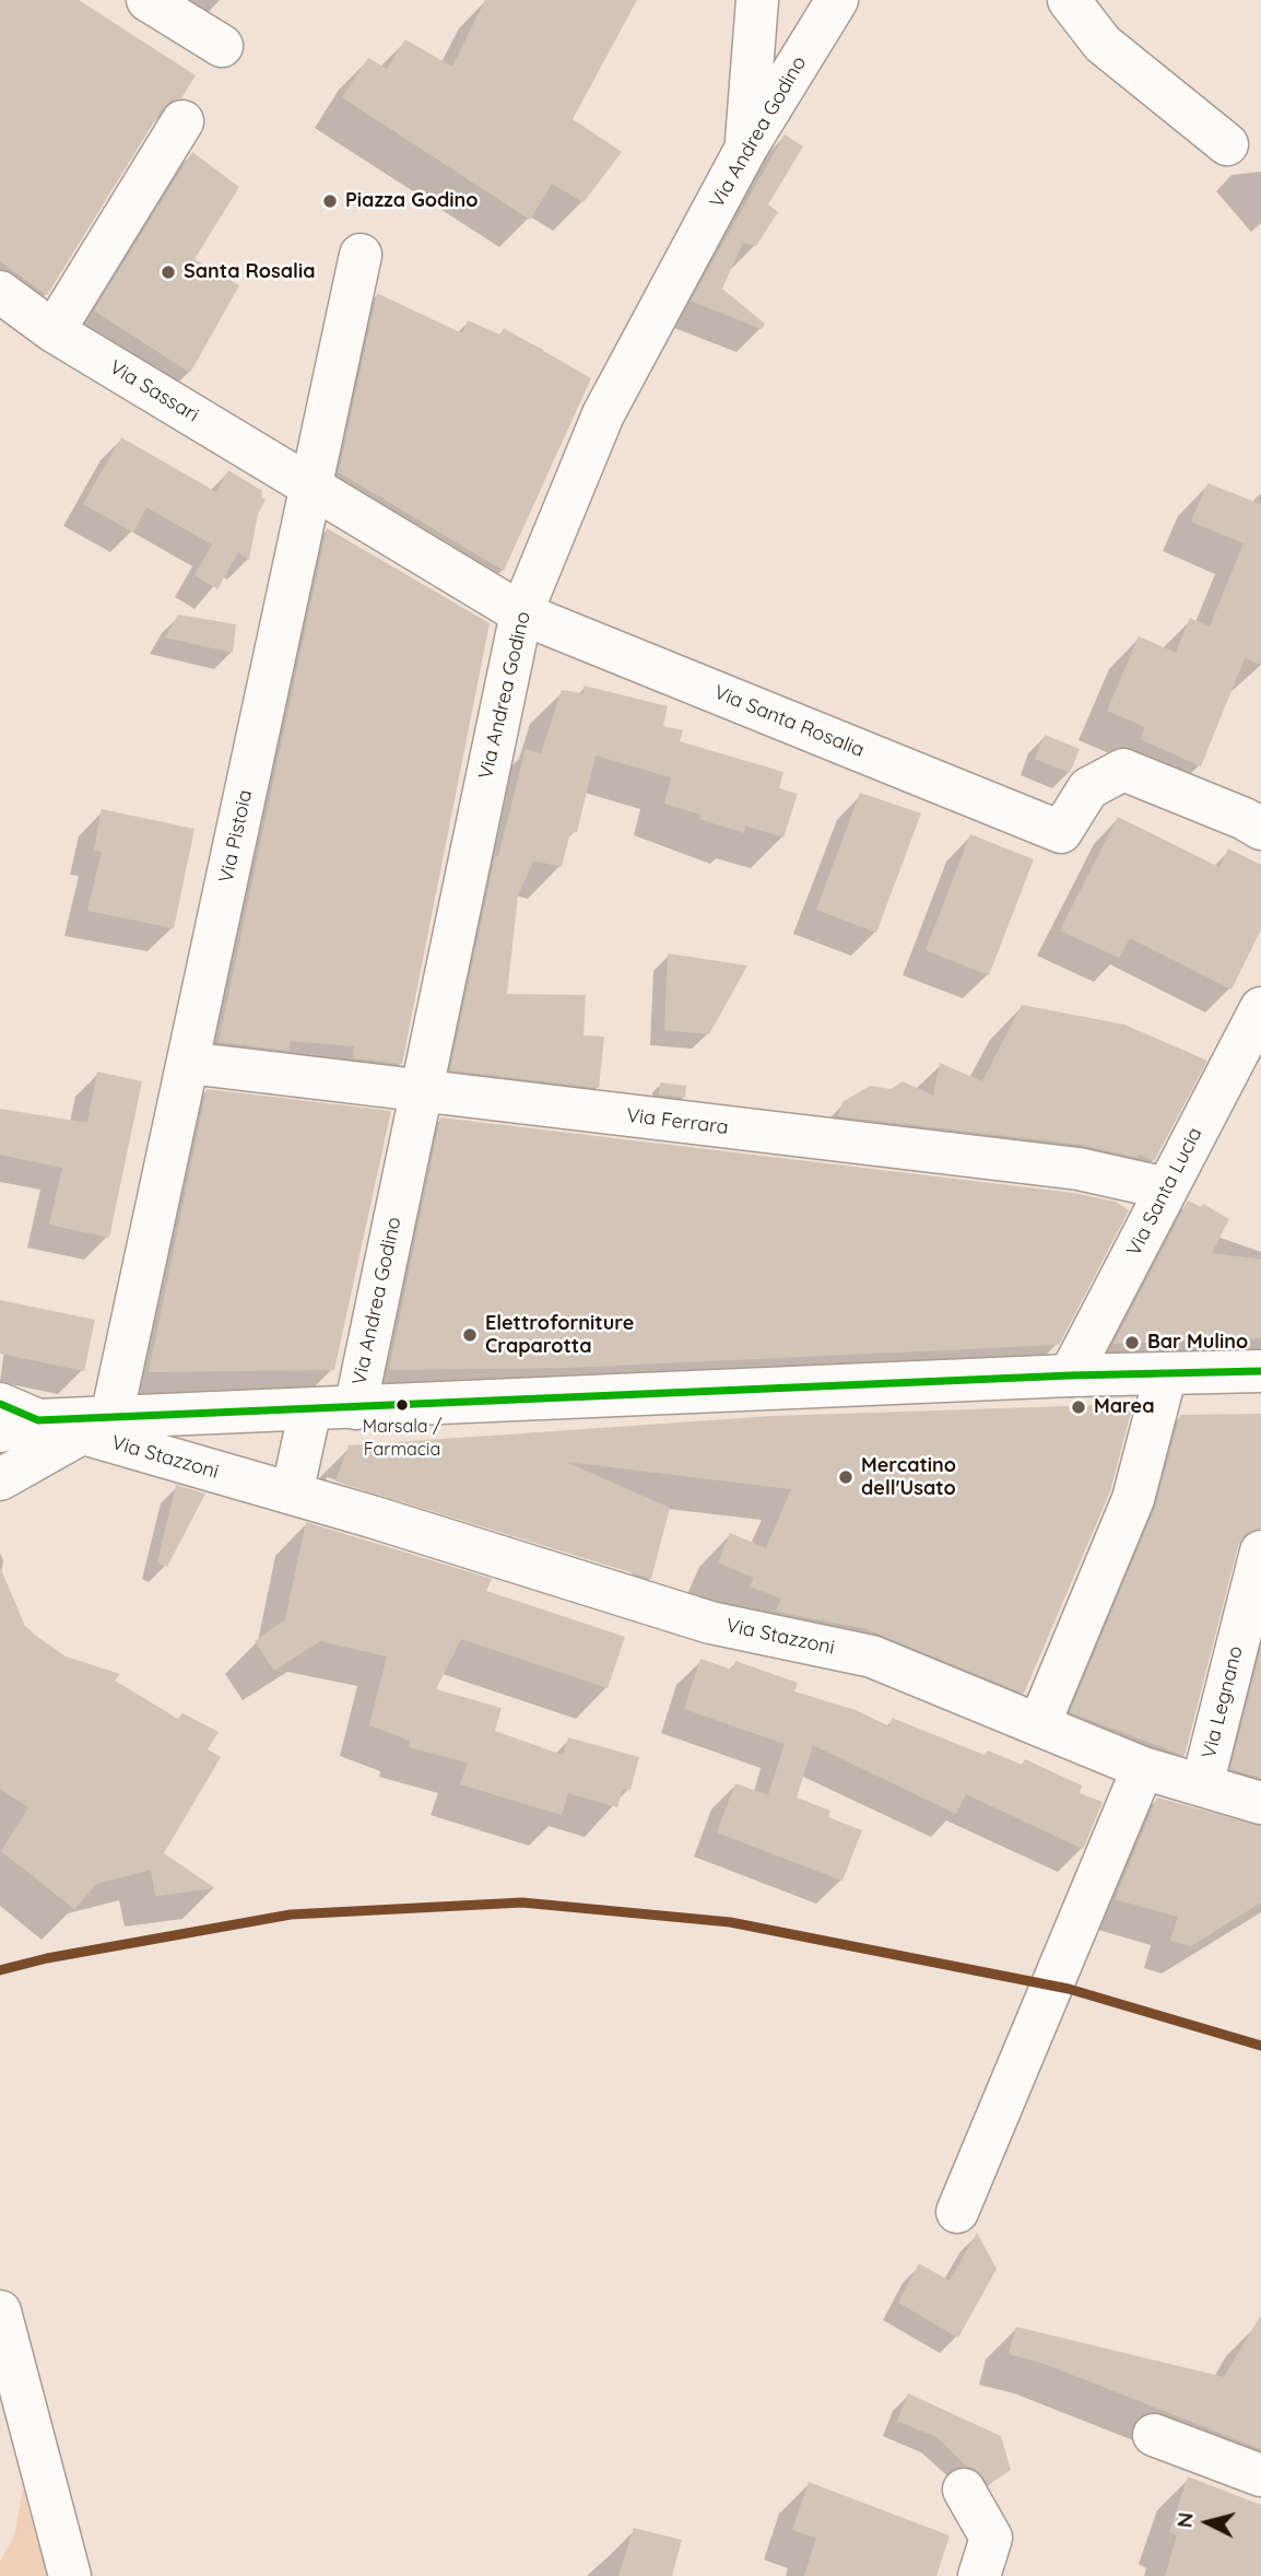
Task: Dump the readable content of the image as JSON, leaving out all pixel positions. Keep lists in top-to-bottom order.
{
  "streets": {
    "street": [
      "Via Andrea Godino",
      "Via Sassari",
      "Via Santa Rosalia",
      "Via Pistoia",
      "Via Ferrara",
      "Via Santa Lucia",
      "Via Stazzoni",
      "Via Legnano"
    ]
  },
  "crossings": [
    ["Via Andrea Godino", "Via Santa Rosalia"],
    ["Via Andrea Godino", "Via Ferrara"],
    ["Via Sassari", "Via Santa Rosalia"],
    ["Via Sassari", "Via Pistoia"],
    ["Via Santa Rosalia", "Via Pistoia"],
    ["Via Pistoia", "Via Ferrara"],
    ["Via Pistoia", "Via Stazzoni"],
    ["Via Ferrara", "Via Santa Lucia"],
    ["Via Stazzoni", "Via Legnano"]
  ],
  "places": [
    "Piazza Godino",
    "Santa Rosalia",
    "Elettroforniture Craparotta",
    "Bar Mulino",
    "Marsala / Farmacia",
    "Marea",
    "Mercatino dell'Usato"
  ],
  "north": "left"
}
